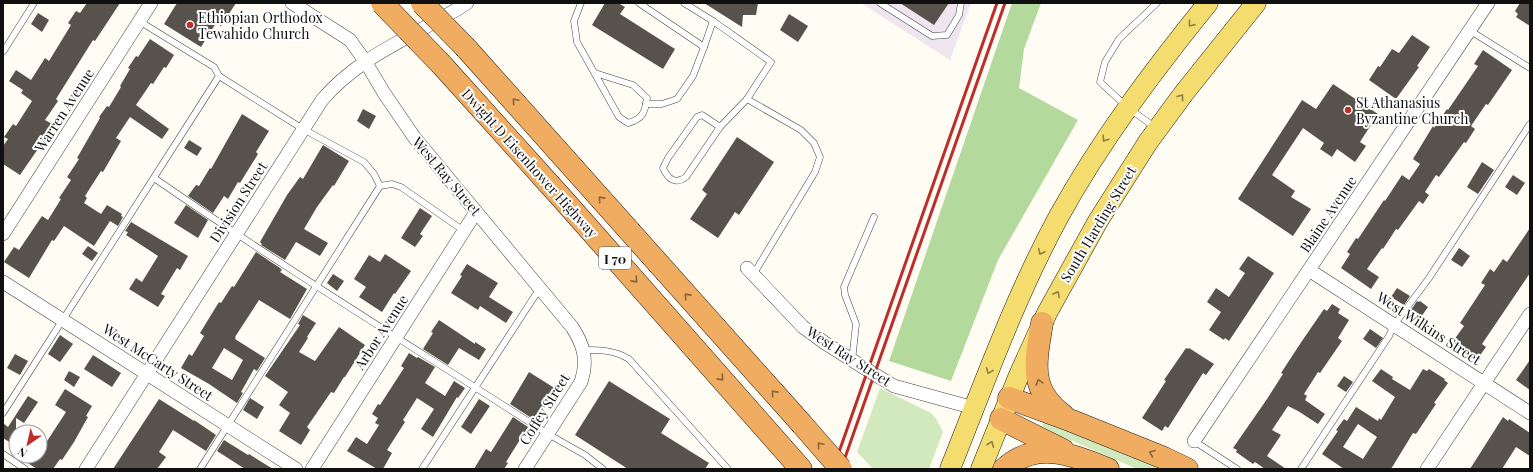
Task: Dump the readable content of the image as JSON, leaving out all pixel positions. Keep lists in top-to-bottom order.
{
  "streets": {
    "highway": ["Dwight D Eisenhower Highway", "I 70"],
    "main road": ["West Ray Street", "South Harding Street"],
    "street": [
      "Warren Avenue",
      "Division Street",
      "Blaine Avenue",
      "West Wilkins Street",
      "Arbor Avenue",
      "West McCarty Street",
      "Coffey Street"
    ]
  },
  "crossings": [
    ["West Ray Street", "Division Street"],
    ["West Ray Street", "South Harding Street"],
    ["West Ray Street", "Arbor Avenue"],
    ["West Ray Street", "Coffey Street"],
    ["Division Street", "West McCarty Street"],
    ["Blaine Avenue", "West Wilkins Street"]
  ],
  "places": ["Ethiopian Orthodox Tewahido Church", "St Athanasius Byzantine Church"],
  "north": "bottom left"
}
